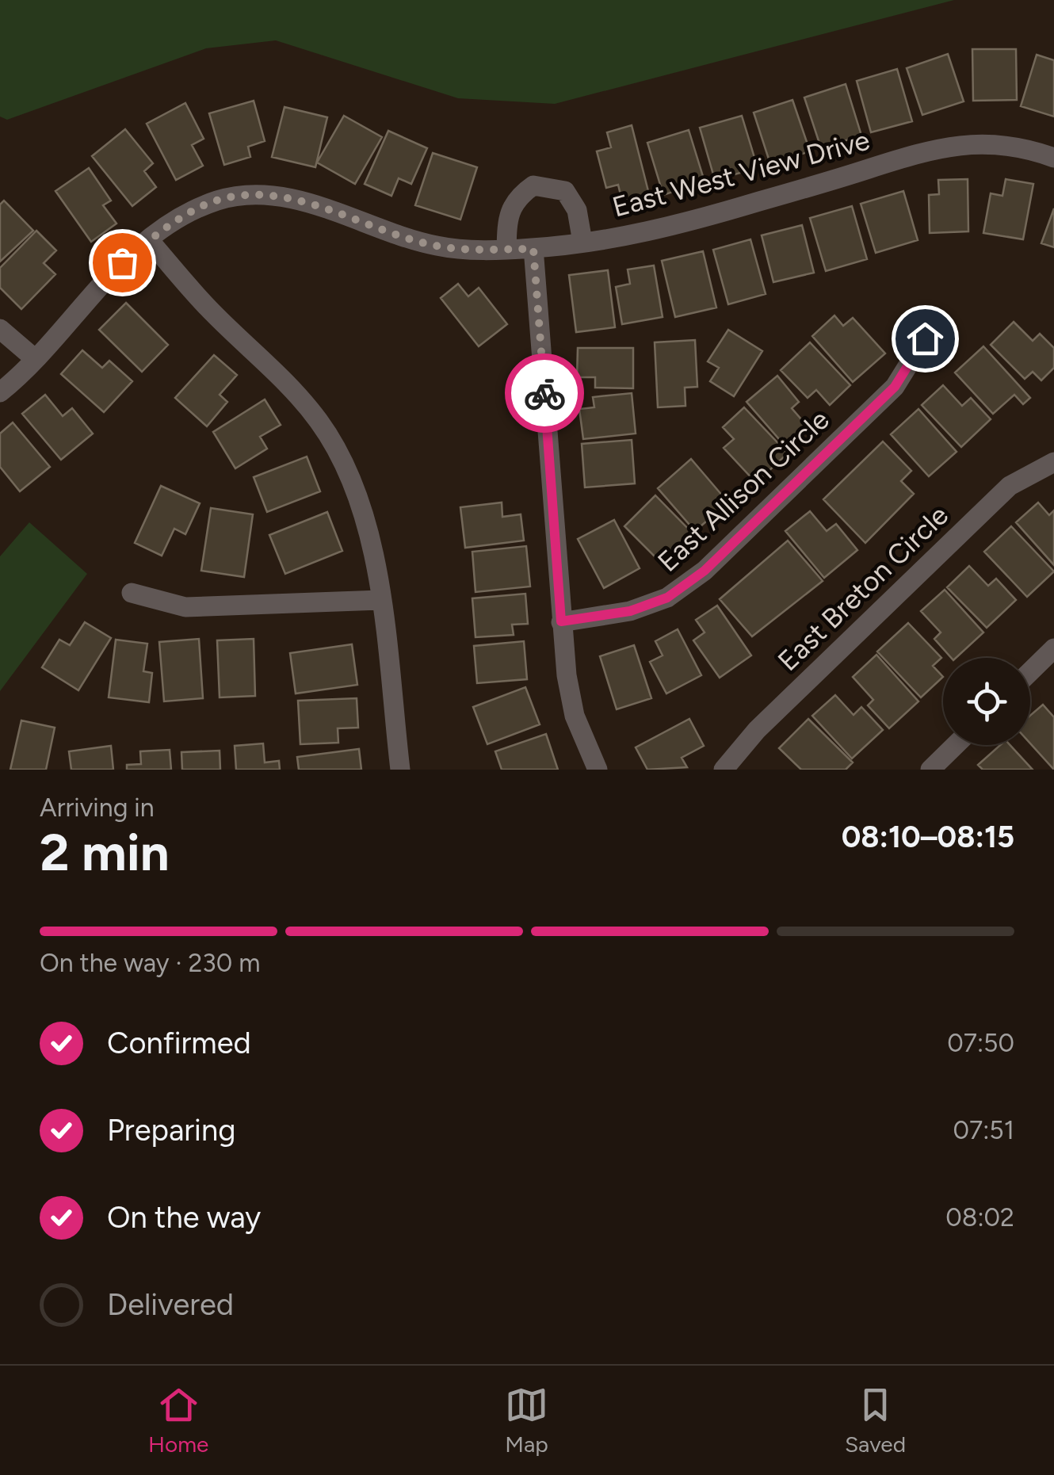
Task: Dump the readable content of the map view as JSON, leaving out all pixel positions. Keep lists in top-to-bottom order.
{
  "streets": {
    "street": ["East West View Drive", "East Allison Circle", "East Breton Circle"]
  },
  "page": {
    "heading": ["2 min", "Arriving in", "08:10–08:15"],
    "bar": "On the way · 230 m",
    "list": [
      ["Confirmed", "07:50"],
      ["Preparing", "07:51"],
      ["On the way", "08:02"],
      "Delivered"
    ],
    "tabs": ["Home", "Map", "Saved"]
  }
}
